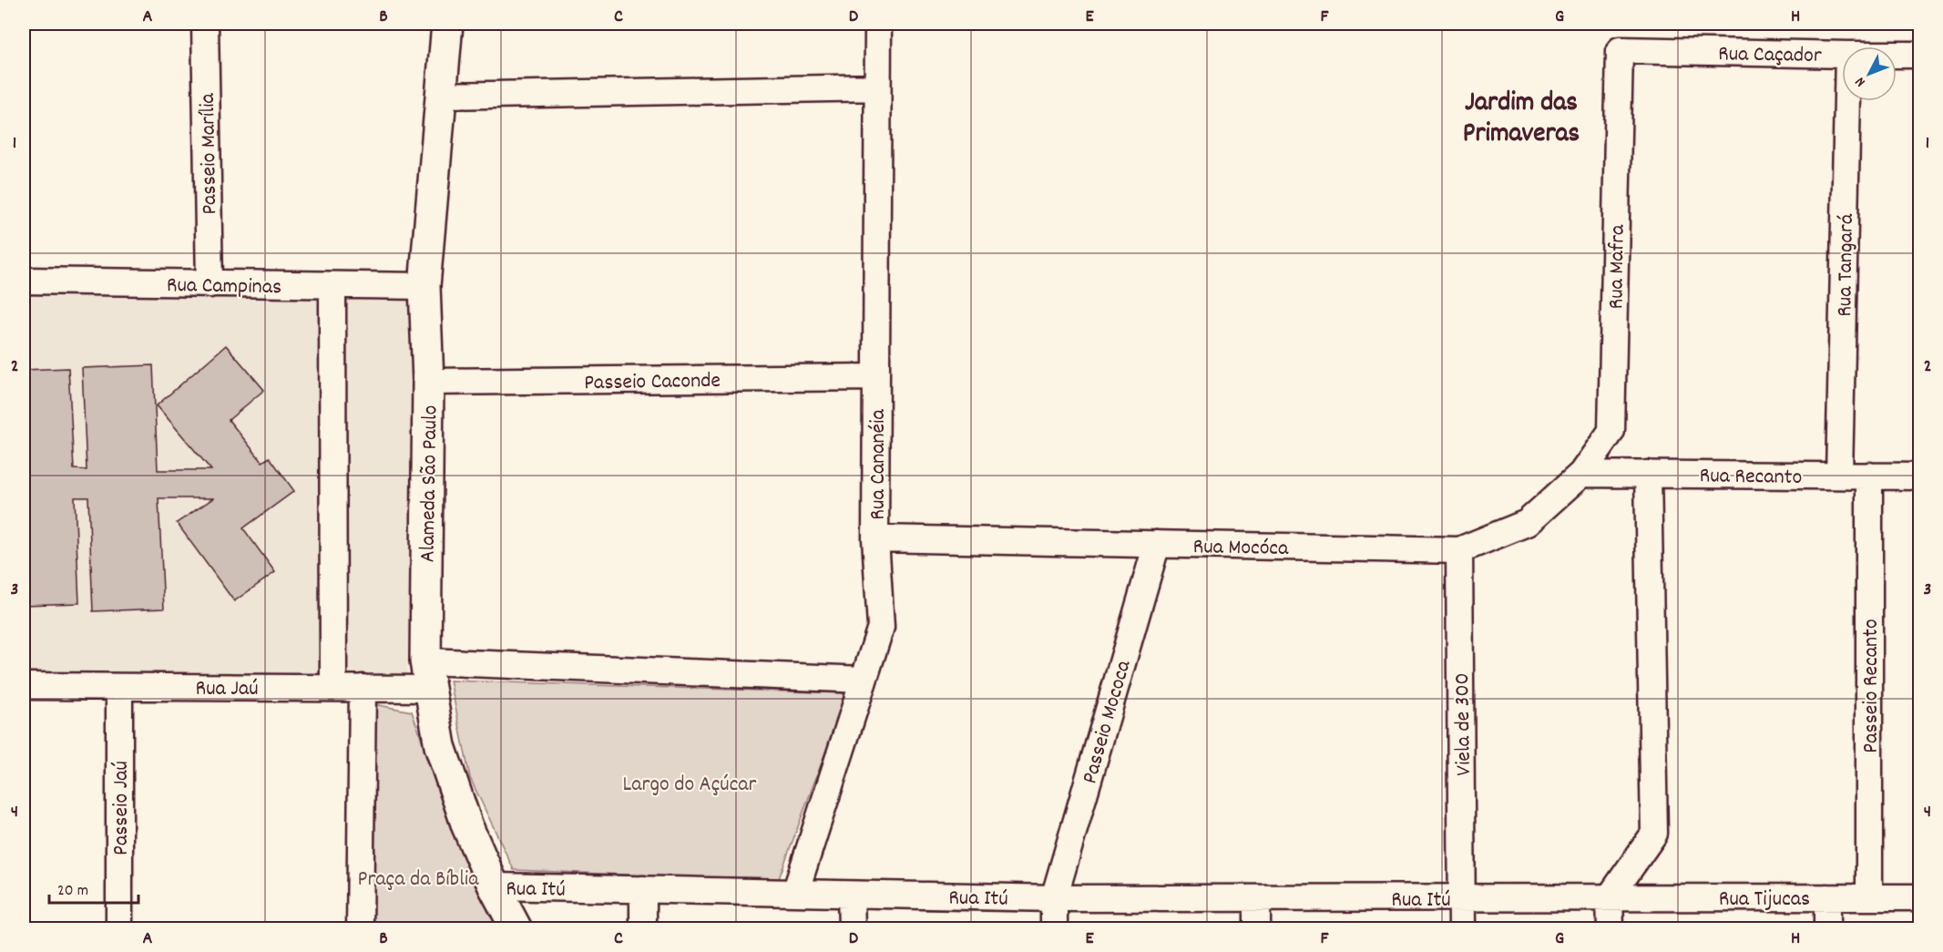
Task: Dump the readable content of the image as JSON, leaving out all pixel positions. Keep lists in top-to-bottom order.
{
  "streets": {
    "street": [
      "Rua Caçador",
      "Passeio Marília",
      "Rua Tangará",
      "Rua Mafra",
      "Rua Campinas",
      "Passeio Caconde",
      "Rua Cananéia",
      "Rua Recanto",
      "Alameda São Paulo",
      "Rua Mocóca",
      "Passeio Recanto",
      "Rua Jaú",
      "Passeio Mococa",
      "Viela de 300",
      "Passeio Jaú",
      "Rua Itú",
      "Rua Tijucas"
    ]
  },
  "crossings": [
    ["Rua Caçador", "Rua Mafra"],
    ["Passeio Marília", "Rua Campinas"],
    ["Rua Tangará", "Rua Recanto"],
    ["Rua Mafra", "Rua Recanto"],
    ["Rua Mafra", "Rua Mocóca"],
    ["Rua Campinas", "Alameda São Paulo"],
    ["Passeio Caconde", "Rua Cananéia"],
    ["Passeio Caconde", "Alameda São Paulo"],
    ["Rua Cananéia", "Rua Mocóca"],
    ["Rua Cananéia", "Rua Jaú"],
    ["Rua Cananéia", "Rua Itú"],
    ["Rua Recanto", "Rua Mocóca"],
    ["Rua Recanto", "Passeio Recanto"],
    ["Alameda São Paulo", "Rua Jaú"],
    ["Alameda São Paulo", "Rua Itú"],
    ["Rua Mocóca", "Passeio Mococa"],
    ["Rua Mocóca", "Viela de 300"],
    ["Passeio Recanto", "Rua Tijucas"],
    ["Rua Jaú", "Passeio Jaú"],
    ["Passeio Mococa", "Rua Itú"],
    ["Viela de 300", "Rua Itú"],
    ["Viela de 300", "Rua Tijucas"],
    ["Rua Itú", "Rua Tijucas"]
  ],
  "districts": ["Jardim das Primaveras"],
  "parks": ["Largo do Açúcar", "Praça da Bíblia"],
  "scale_bar": "20 m",
  "north": "bottom left",
  "grid": {
    "columns": [
      "A",
      "B",
      "C",
      "D",
      "E",
      "F",
      "G",
      "H"
    ],
    "rows": [
      "1",
      "2",
      "3",
      "4"
    ]
  }
}
